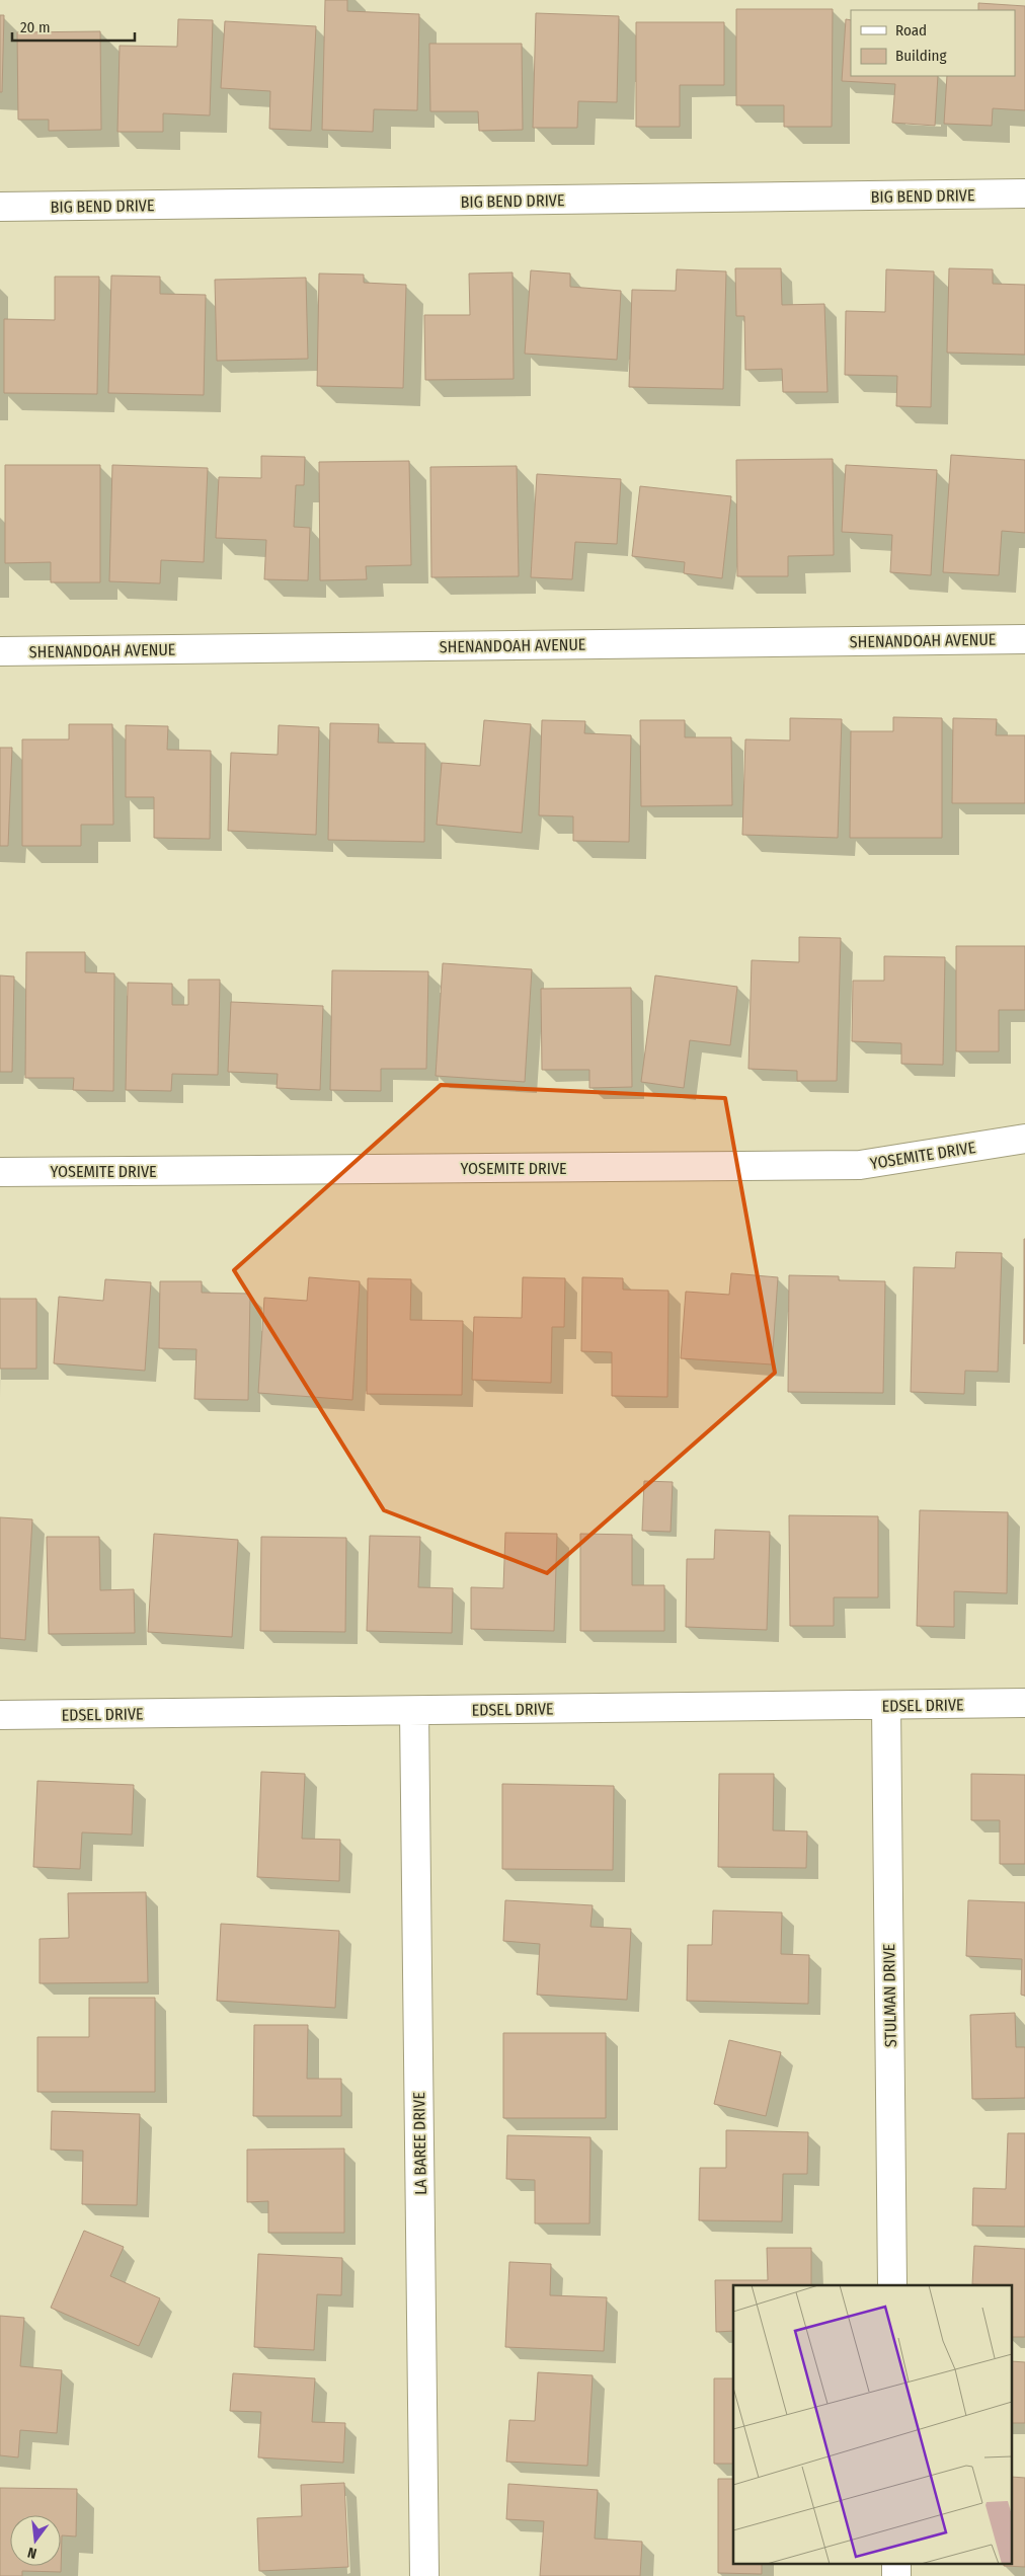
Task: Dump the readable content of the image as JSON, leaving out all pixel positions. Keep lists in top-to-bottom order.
{
  "streets": {
    "street": [
      "BIG BEND DRIVE",
      "SHENANDOAH AVENUE",
      "YOSEMITE DRIVE",
      "EDSEL DRIVE",
      "STULMAN DRIVE",
      "LA BAREE DRIVE"
    ]
  },
  "crossings": [
    ["EDSEL DRIVE", "STULMAN DRIVE"],
    ["EDSEL DRIVE", "LA BAREE DRIVE"]
  ],
  "legend": ["Road", "Building"],
  "scale_bar": "20 m",
  "north": "bottom"
}
